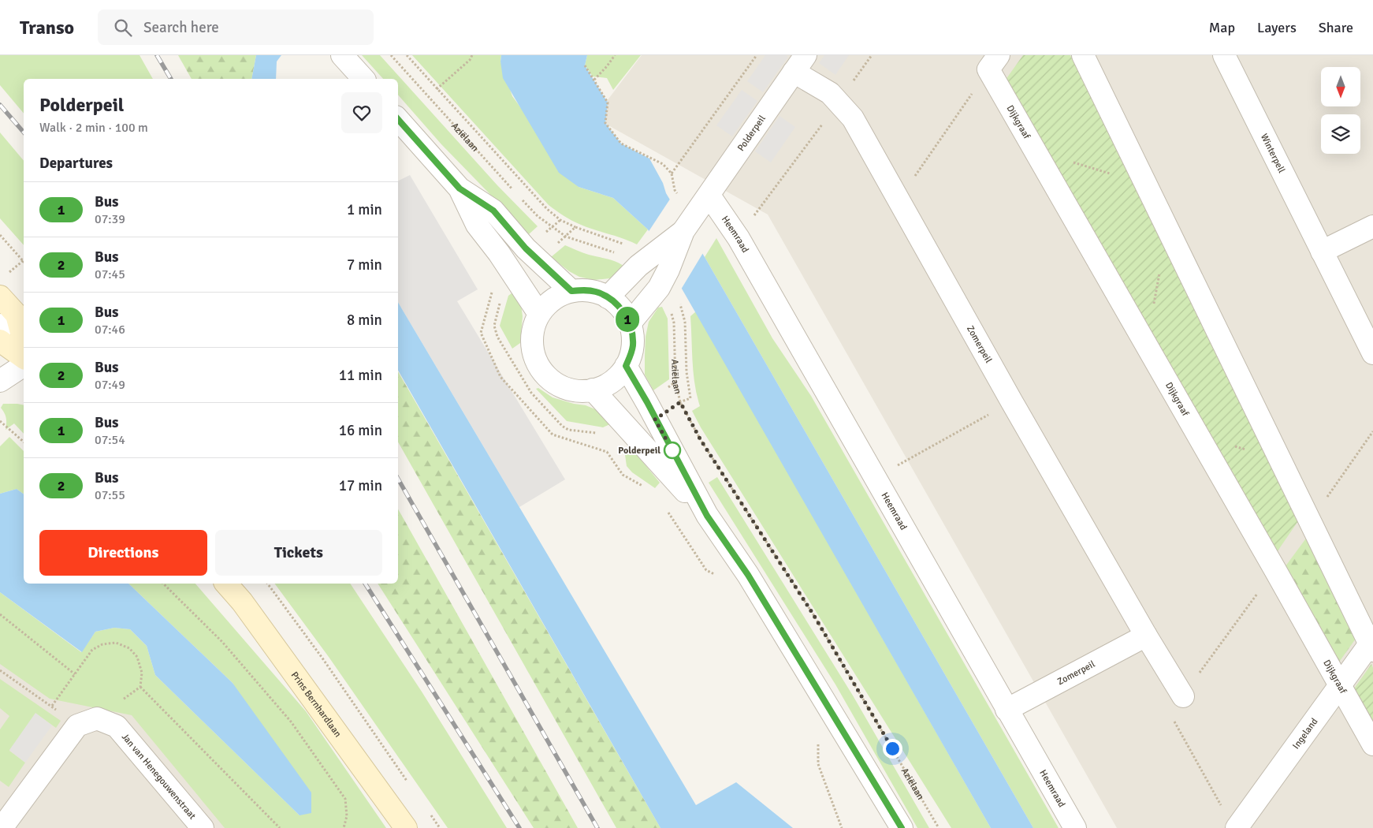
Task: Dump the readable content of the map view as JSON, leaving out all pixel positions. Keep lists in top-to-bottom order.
{
  "streets": {
    "main road": ["Prins Bernhardlaan"],
    "street": [
      "Dijkgraaf",
      "Polderpeil",
      "Winterpell",
      "Heemraad",
      "Zomerpeil",
      "Ingeland",
      "Jan van Henegouwenstraat"
    ],
    "path": ["Aziëlaan"]
  },
  "crossings": [
    ["Dijkgraaf", "Ingeland"],
    ["Polderpeil", "Aziëlaan"],
    ["Polderpeil", "Heemraad"],
    ["Polderpeil", "Zomerpeil"],
    ["Heemraad", "Zomerpeil"]
  ],
  "places": ["Polderpeil"],
  "lines": ["bus line 1"],
  "north": "bottom",
  "page": {
    "header": "Transo",
    "search": "Search here",
    "nav": ["Map", "Layers", "Share"],
    "on_map": "1",
    "heading": [
      ["Polderpeil", "Walk · 2 min · 100 m"],
      "Departures"
    ],
    "list": [
      {
        "mark": "1",
        "name": "Bus",
        "note": "07:39",
        "value": "1 min"
      },
      {
        "mark": "2",
        "name": "Bus",
        "note": "07:45",
        "value": "7 min"
      },
      {
        "mark": "1",
        "name": "Bus",
        "note": "07:46",
        "value": "8 min"
      },
      {
        "mark": "2",
        "name": "Bus",
        "note": "07:49",
        "value": "11 min"
      },
      {
        "mark": "1",
        "name": "Bus",
        "note": "07:54",
        "value": "16 min"
      },
      {
        "mark": "2",
        "name": "Bus",
        "note": "07:55",
        "value": "17 min"
      }
    ],
    "buttons": ["Directions", "Tickets"]
  }
}
